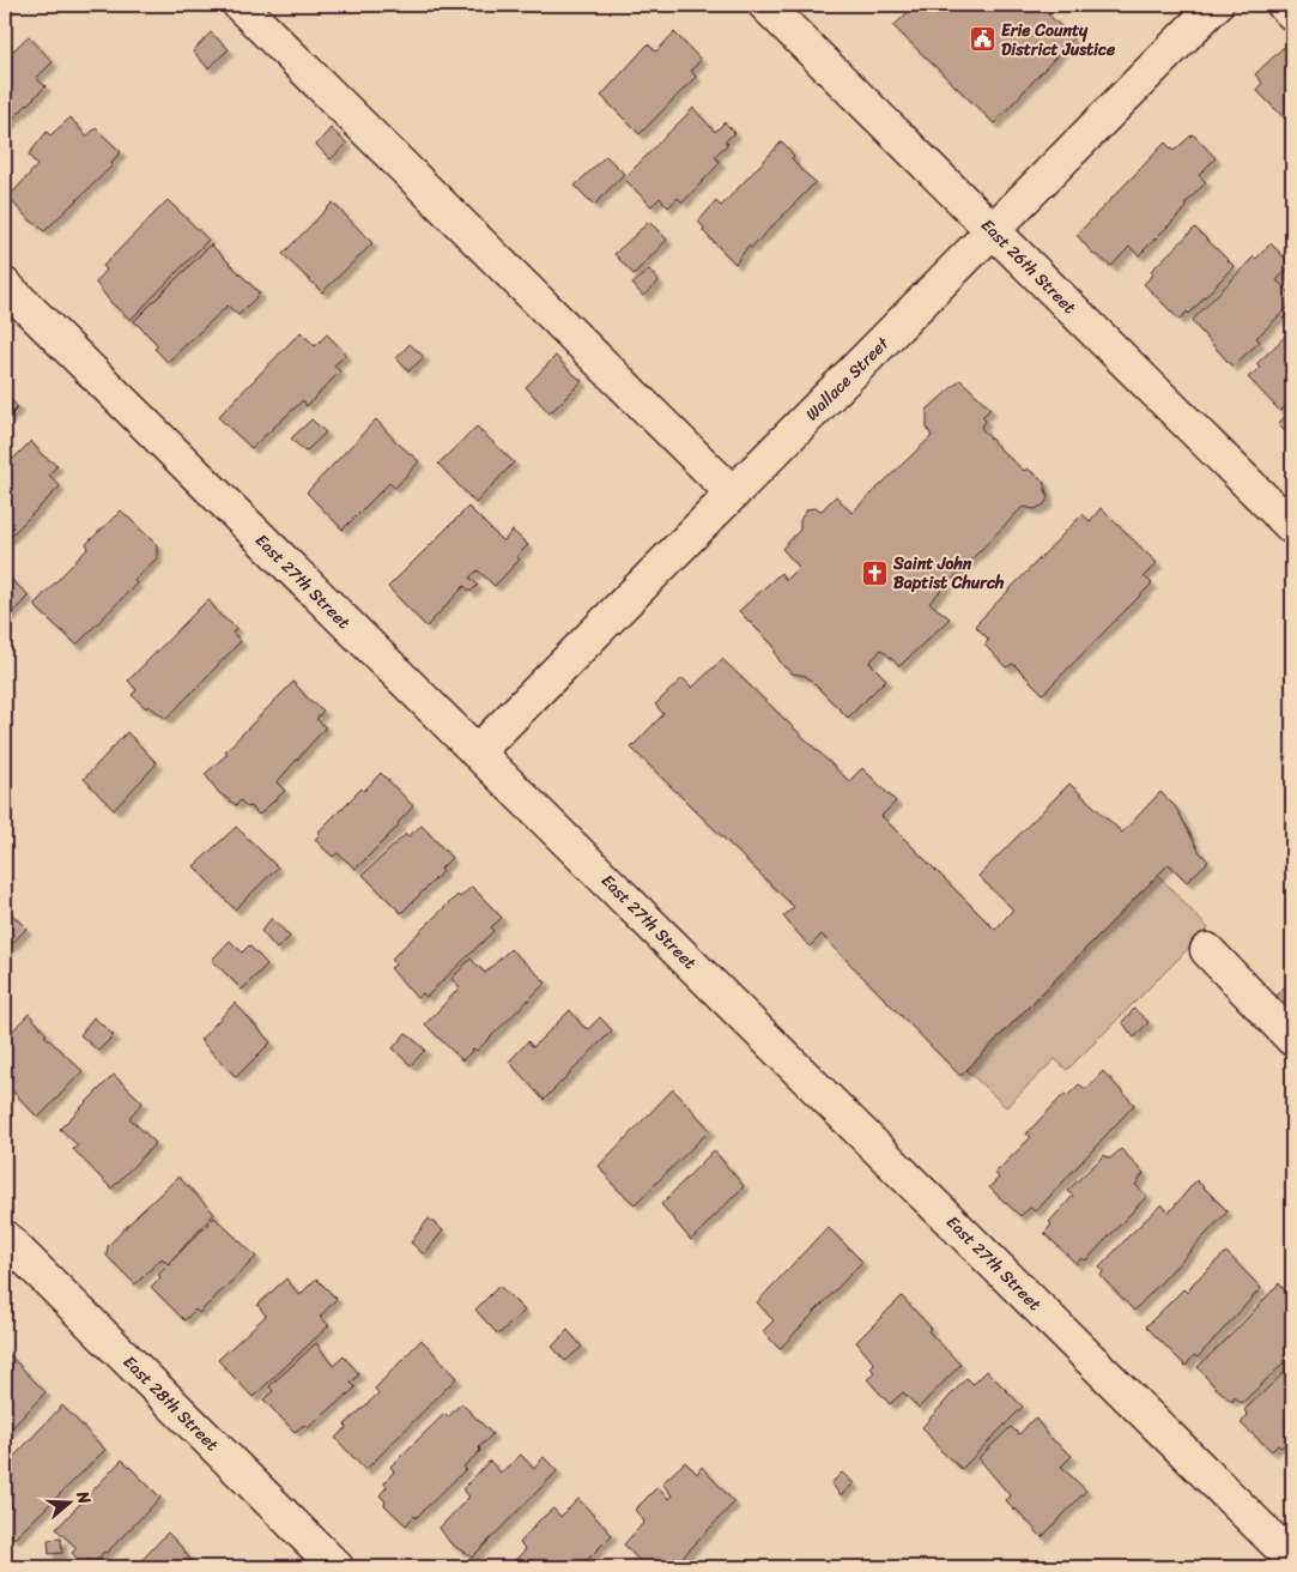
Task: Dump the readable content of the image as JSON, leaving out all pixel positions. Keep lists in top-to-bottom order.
{
  "streets": {
    "street": [
      "East 26th Street",
      "Wallace Street",
      "East 27th Street",
      "East 28th Street"
    ]
  },
  "crossings": [
    ["East 26th Street", "Wallace Street"],
    ["Wallace Street", "East 27th Street"]
  ],
  "places": {
    "public building": ["Erie County District Justice"],
    "church": ["Saint John Baptist Church"]
  },
  "north": "right"
}
